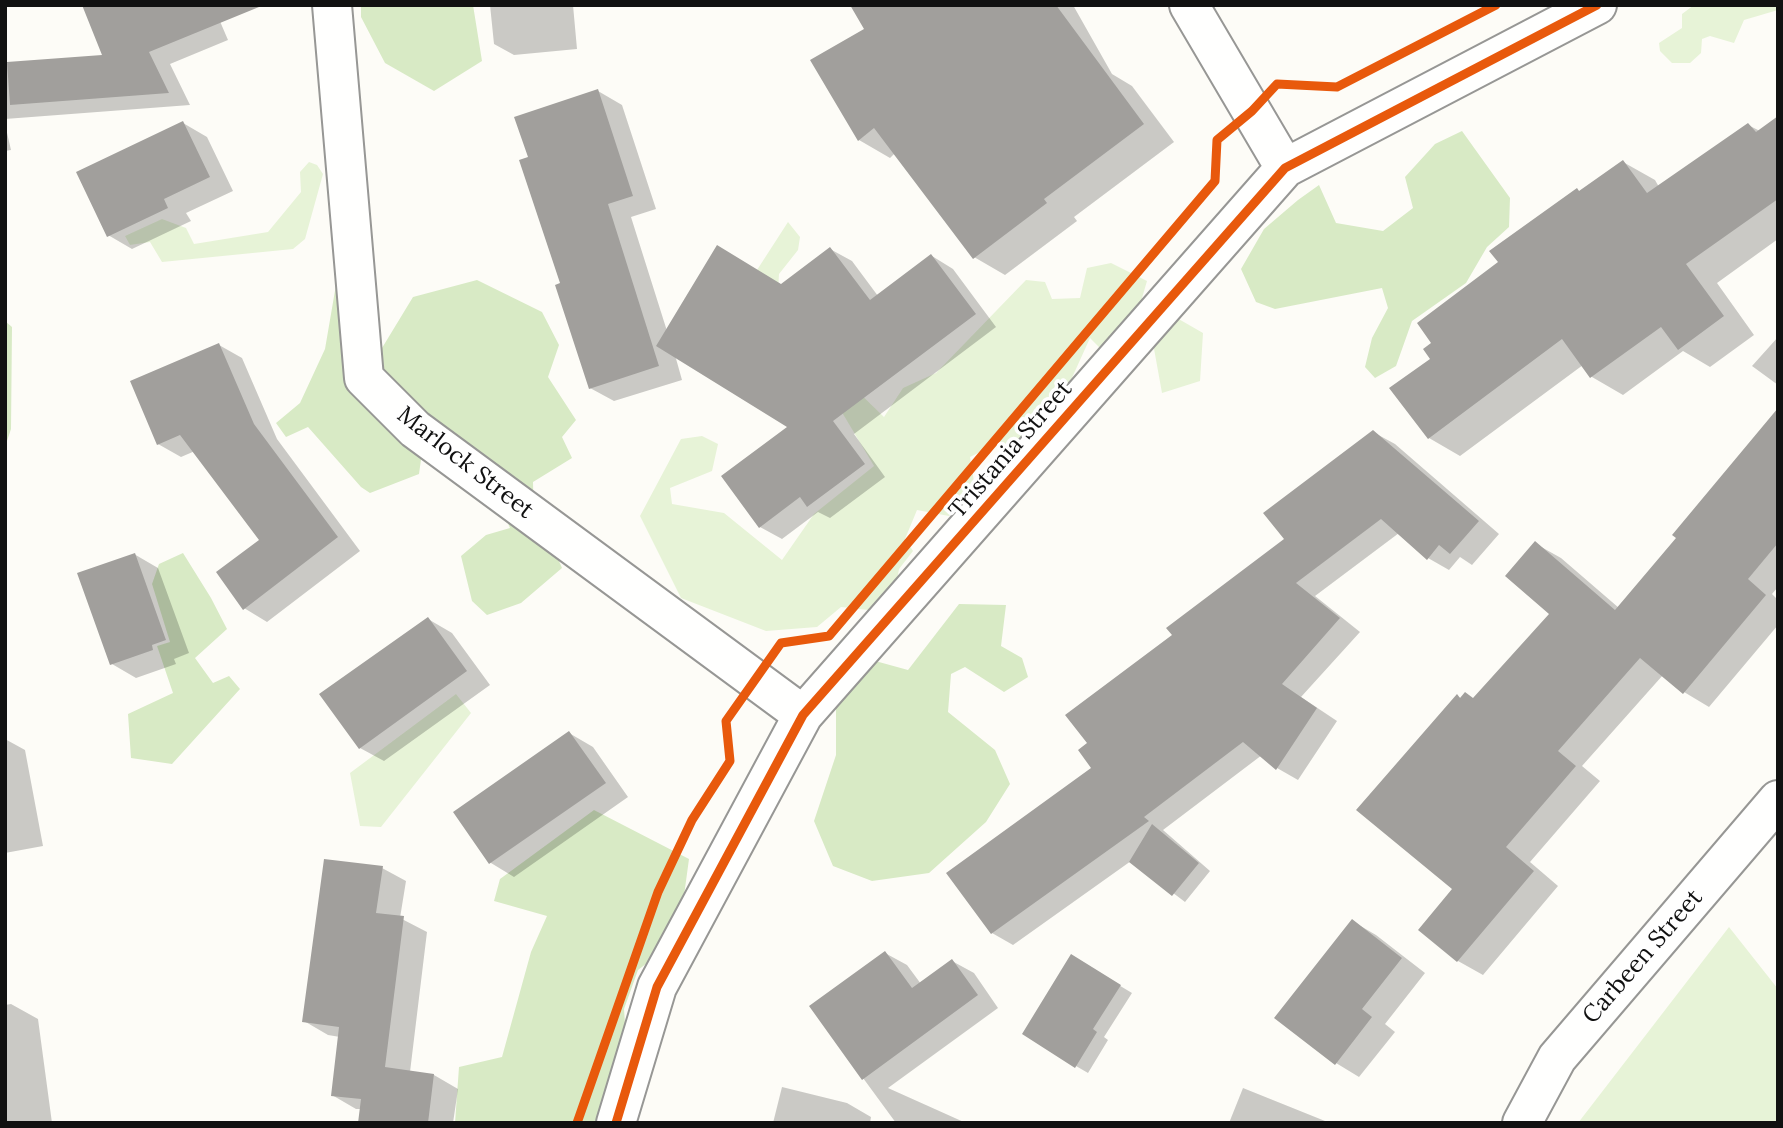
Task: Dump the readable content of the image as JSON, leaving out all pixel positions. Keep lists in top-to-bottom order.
{
  "streets": {
    "street": ["Tristania Street", "Marlock Street", "Carbeen Street"]
  },
  "crossings": [
    ["Tristania Street", "Marlock Street"]
  ]
}
